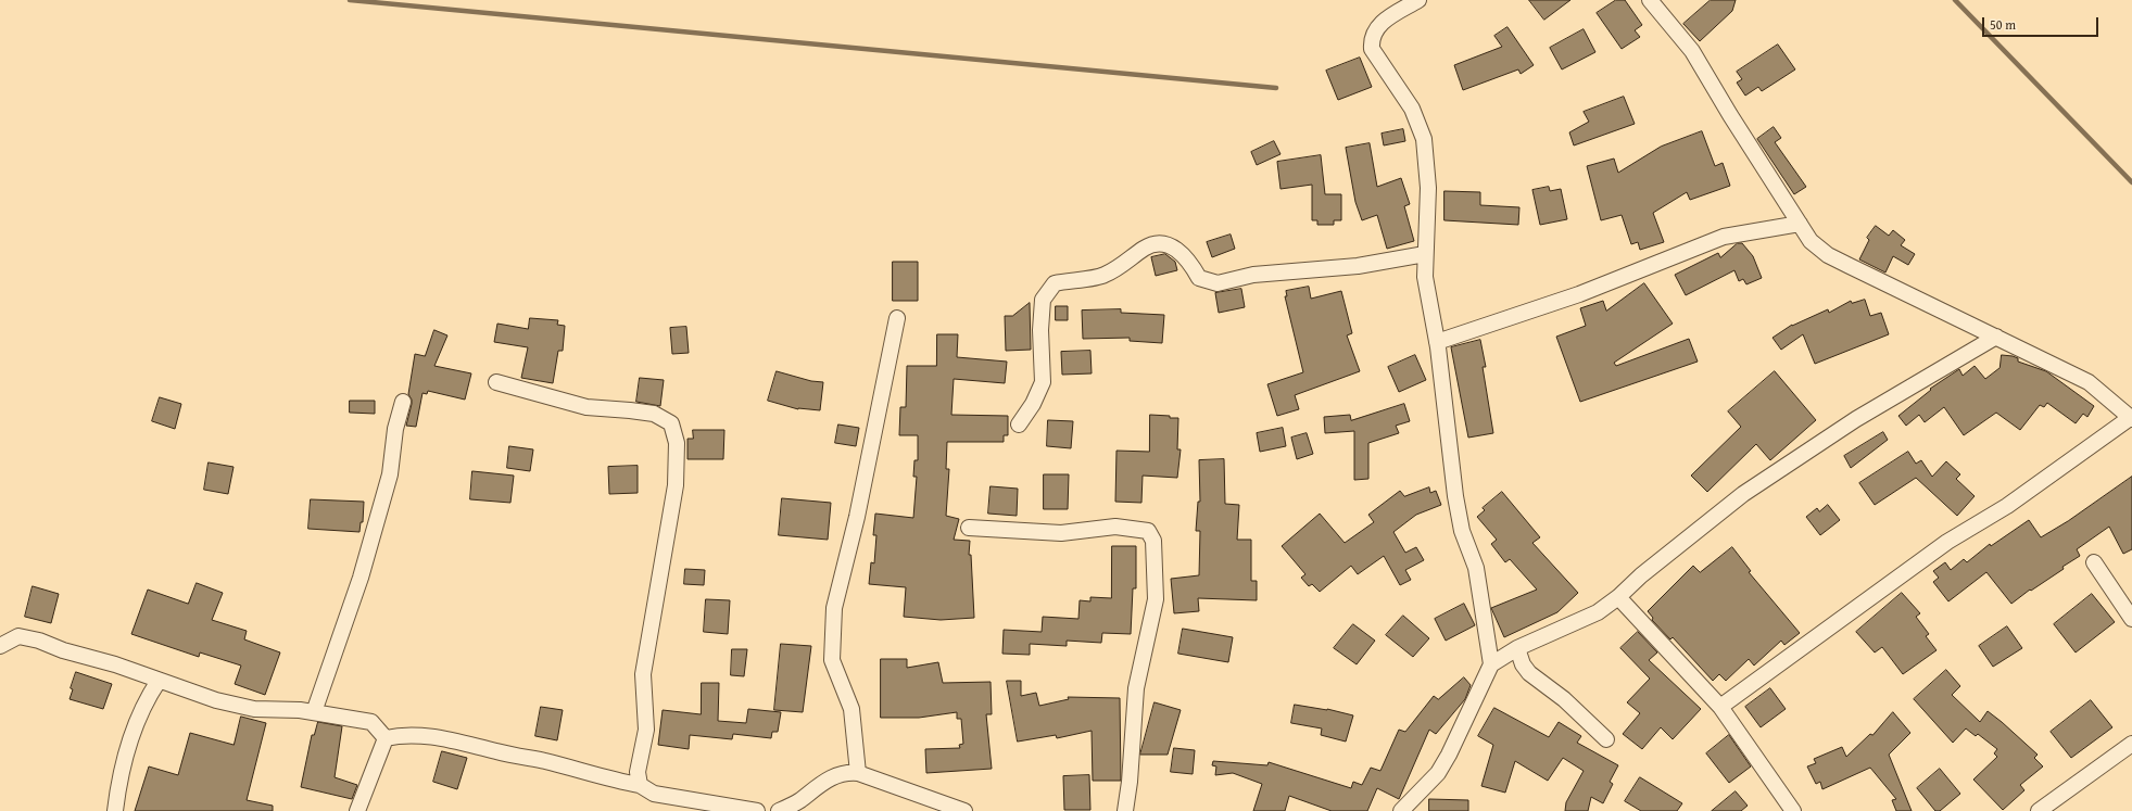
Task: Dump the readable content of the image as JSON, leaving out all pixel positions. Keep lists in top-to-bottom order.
{
  "scale_bar": "50 m"
}
